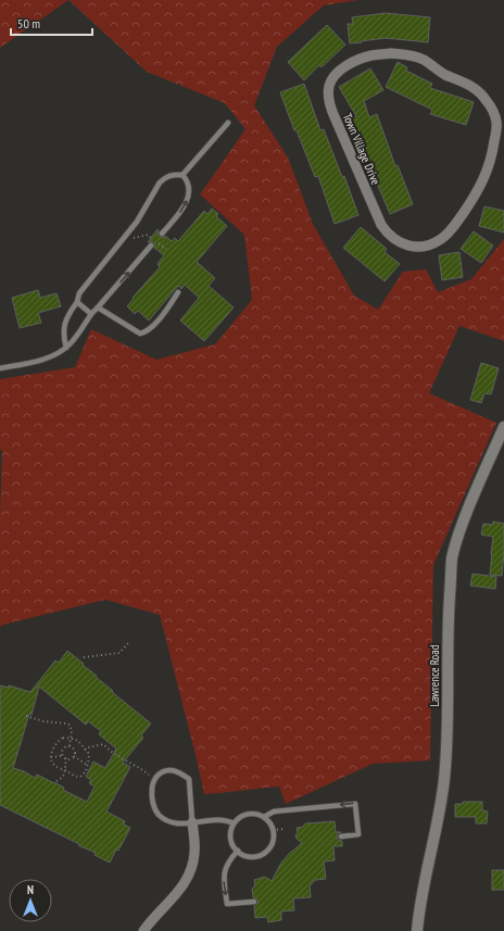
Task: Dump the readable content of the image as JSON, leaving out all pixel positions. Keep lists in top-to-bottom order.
{
  "streets": {
    "street": ["Town Village Drive", "Lawrence Road"]
  },
  "scale_bar": "50 m",
  "north": "top"
}
